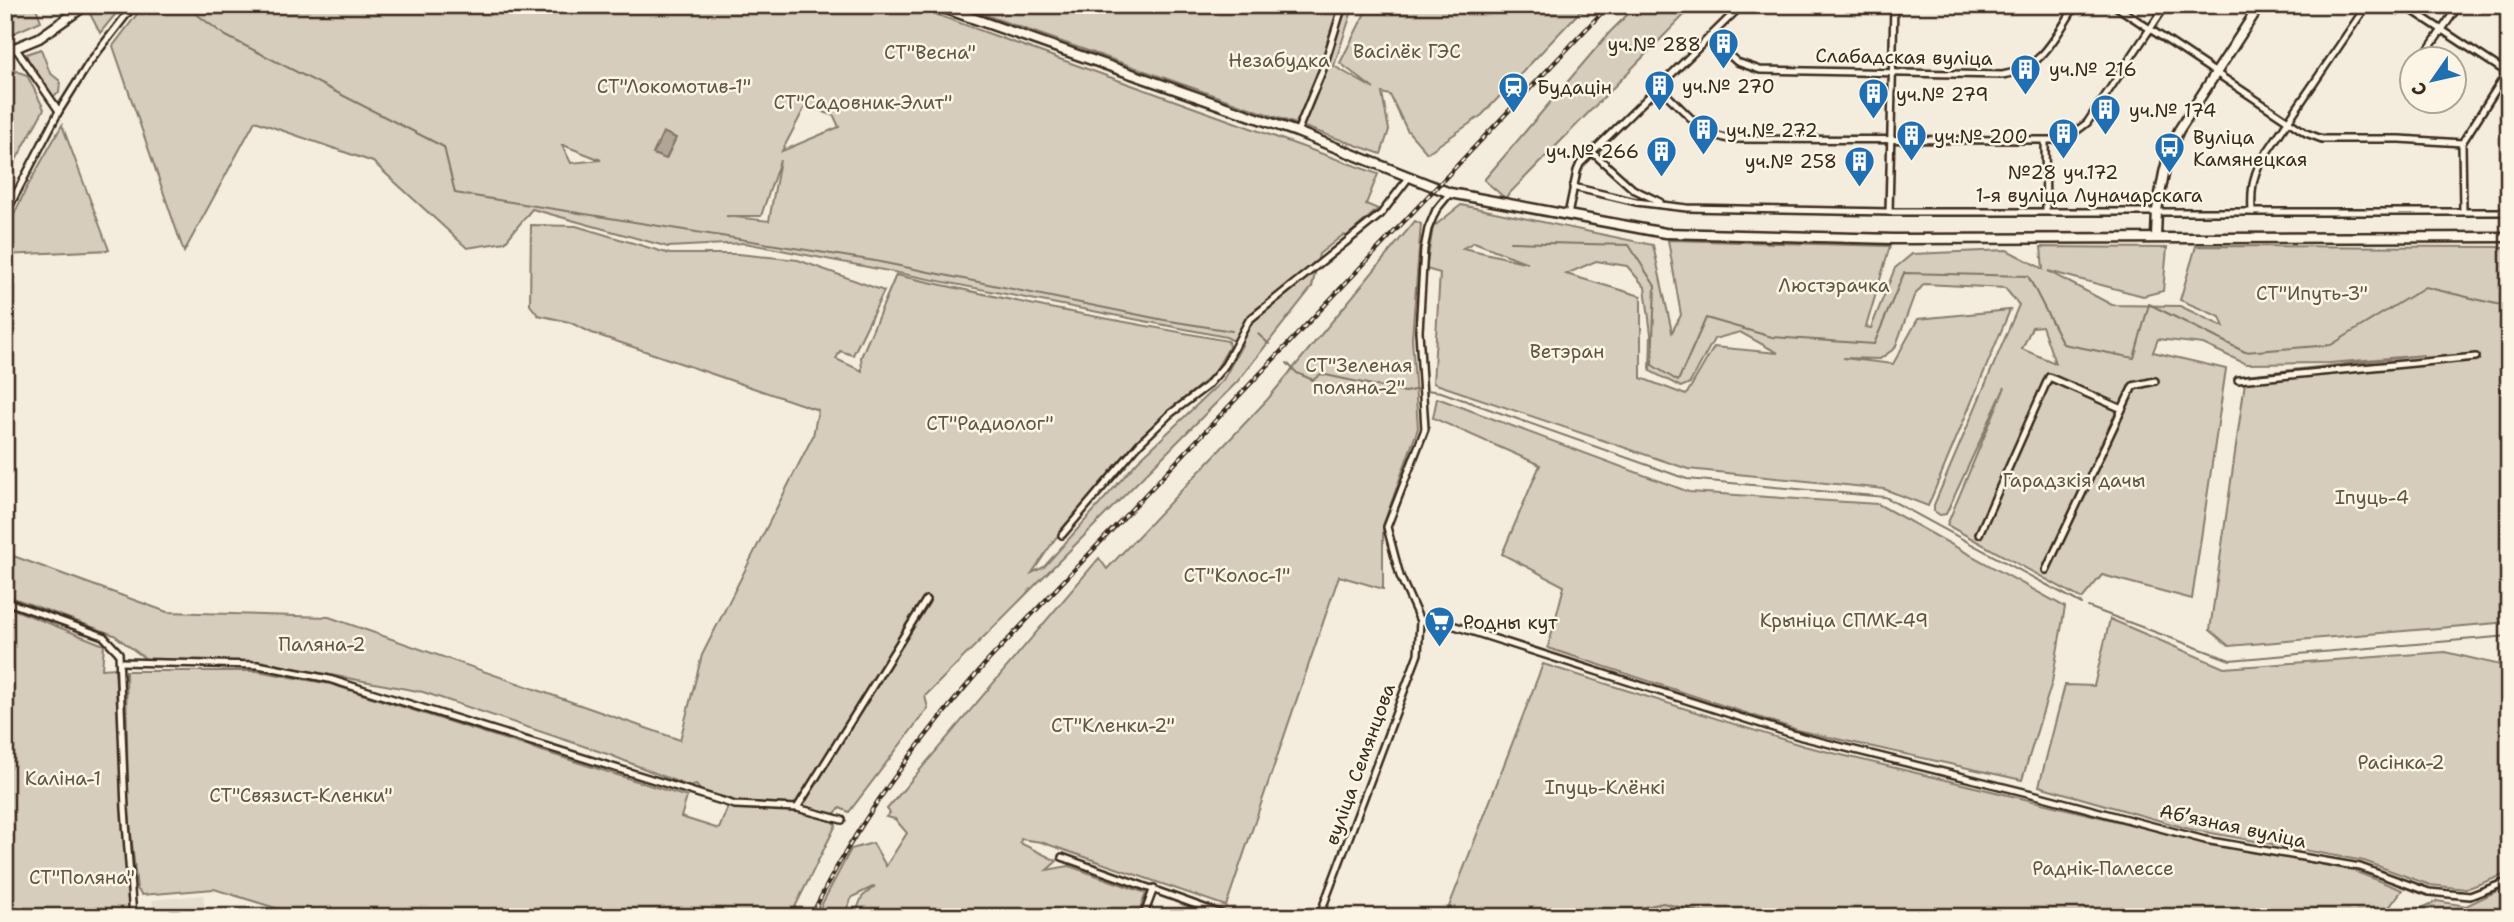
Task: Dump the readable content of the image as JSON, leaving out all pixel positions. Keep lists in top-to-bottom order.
{
  "streets": {
    "street": [
      "Слабадская вуліца",
      "1-я вуліца Луначарскага",
      "вуліца Семянцова",
      "Абʼязная вуліца"
    ]
  },
  "crossings": [
    ["вуліца Семянцова", "Абʼязная вуліца"]
  ],
  "parks": [
    "Васілёк ГЭС",
    "СТ\"Весна\"",
    "Незабудка",
    "СТ\"Локомотив-1\"",
    "СТ\"Садовник-Элит\"",
    "Люстэрачка",
    "СТ\"Ипуть-3\"",
    "Ветэран",
    "СТ\"Зеленая поляна-2\"",
    "СТ\"Радиолог\"",
    "Гарадзкія дачы",
    "Іпуць-4",
    "СТ\"Колос-1\"",
    "Крыніца СПМК-49",
    "Паляна-2",
    "СТ\"Кленки-2\"",
    "Расінка-2",
    "Каліна-1",
    "Іпуць-Клёнкі",
    "СТ\"Связист-Кленки\"",
    "Раднік-Палессе",
    "СТ\"Поляна\""
  ],
  "places": {
    "building": [
      "уч.№ 288",
      "уч.№ 216",
      "уч.№ 270",
      "уч.№ 279",
      "уч.№ 174",
      "уч.№ 272",
      "№28 уч.172",
      "уч.№ 200",
      "уч.№ 266",
      "уч.№ 258"
    ],
    "station": ["Будацін"],
    "bus stop": ["Вуліца Камянецкая"],
    "supermarket": ["Родны кут"]
  },
  "north": "bottom left"
}
